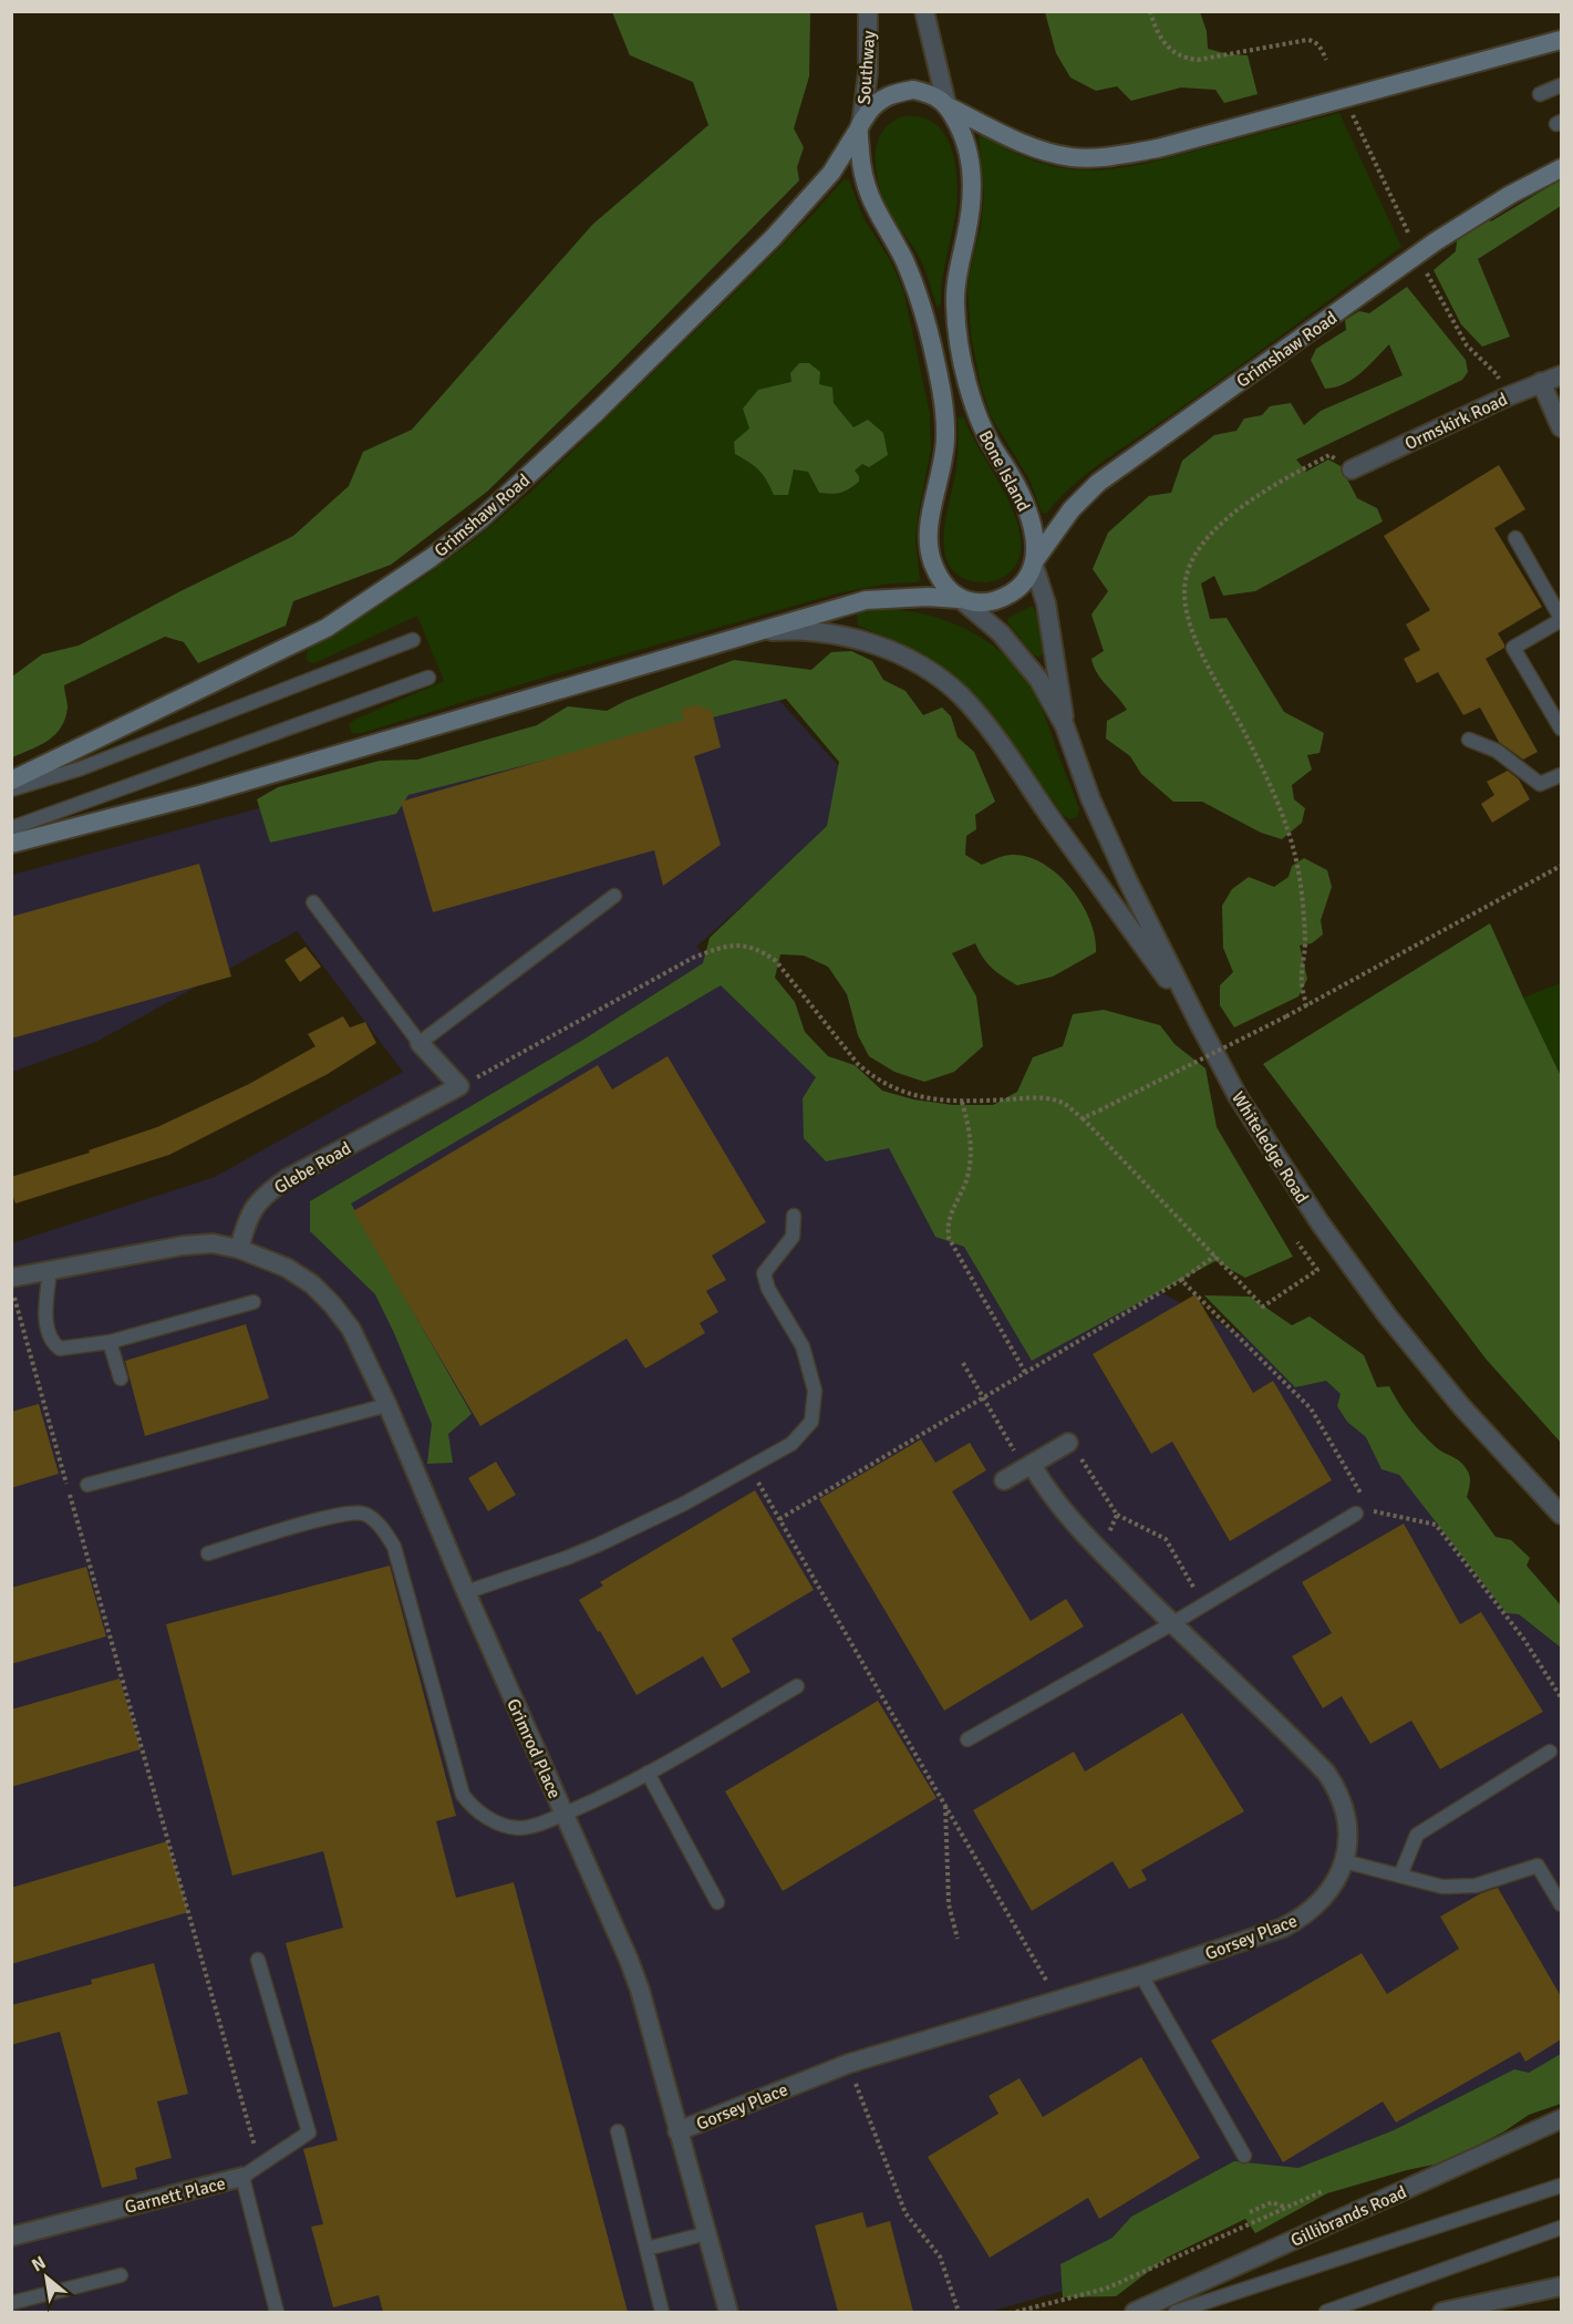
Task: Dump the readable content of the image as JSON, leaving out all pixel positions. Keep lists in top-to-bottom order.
{
  "streets": {
    "main road": ["Grimshaw Road", "Bone Island"],
    "street": [
      "Southway",
      "Ormskirk Road",
      "Whiteledge Road",
      "Glebe Road",
      "Grimrod Place",
      "Gorsey Place",
      "Garnett Place",
      "Gillibrands Road"
    ]
  },
  "crossings": [
    ["Southway", "Grimshaw Road"],
    ["Grimshaw Road", "Bone Island"],
    ["Grimshaw Road", "Whiteledge Road"],
    ["Bone Island", "Whiteledge Road"],
    ["Glebe Road", "Grimrod Place"],
    ["Grimrod Place", "Gorsey Place"]
  ],
  "north": "top left"
}
